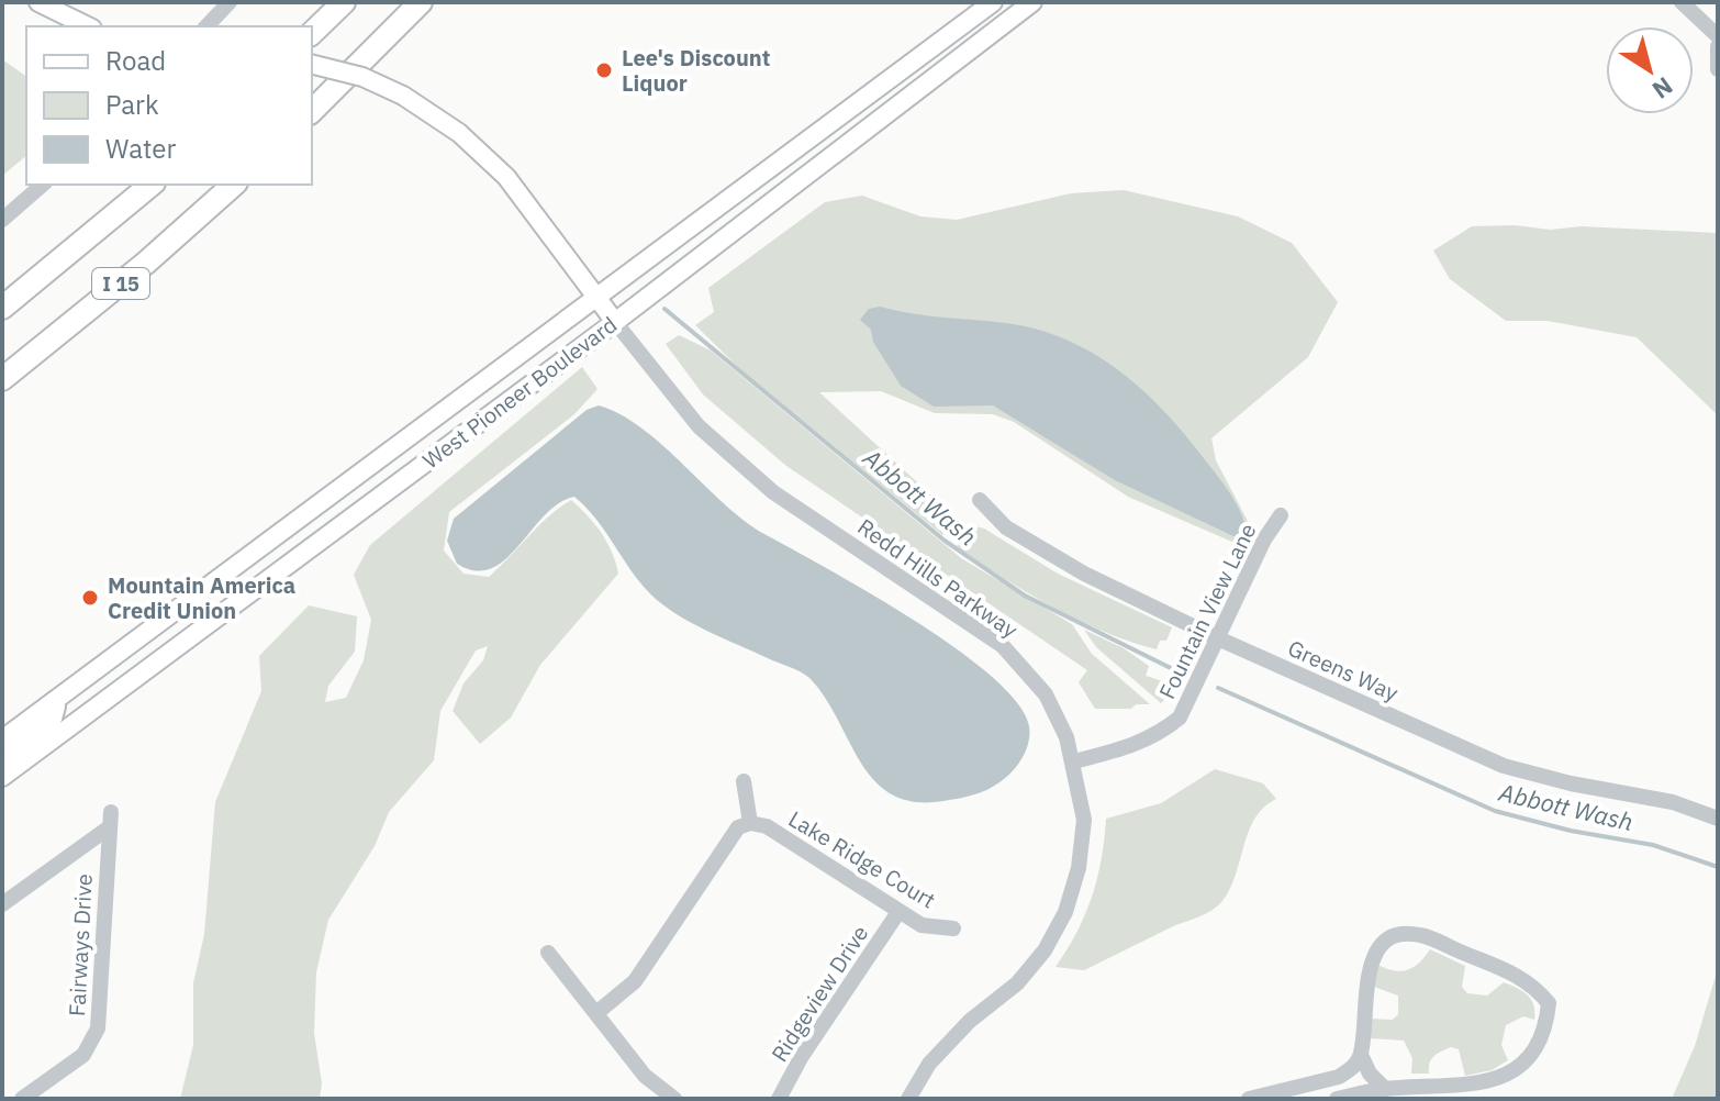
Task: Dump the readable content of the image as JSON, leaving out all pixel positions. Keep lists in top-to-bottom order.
{
  "streets": {
    "highway": ["I 15"],
    "main road": ["West Pioneer Boulevard"],
    "street": [
      "Redd Hills Parkway",
      "Fountain View Lane",
      "Greens Way",
      "Lake Ridge Court",
      "Fairways Drive",
      "Ridgeview Drive"
    ]
  },
  "crossings": [
    ["West Pioneer Boulevard", "Redd Hills Parkway"],
    ["Redd Hills Parkway", "Fountain View Lane"],
    ["Fountain View Lane", "Greens Way"],
    ["Lake Ridge Court", "Ridgeview Drive"]
  ],
  "water": ["Abbott Wash"],
  "places": ["Lee's Discount Liquor", "Mountain America Credit Union"],
  "legend": ["Road", "Park", "Water"],
  "north": "bottom right"
}
